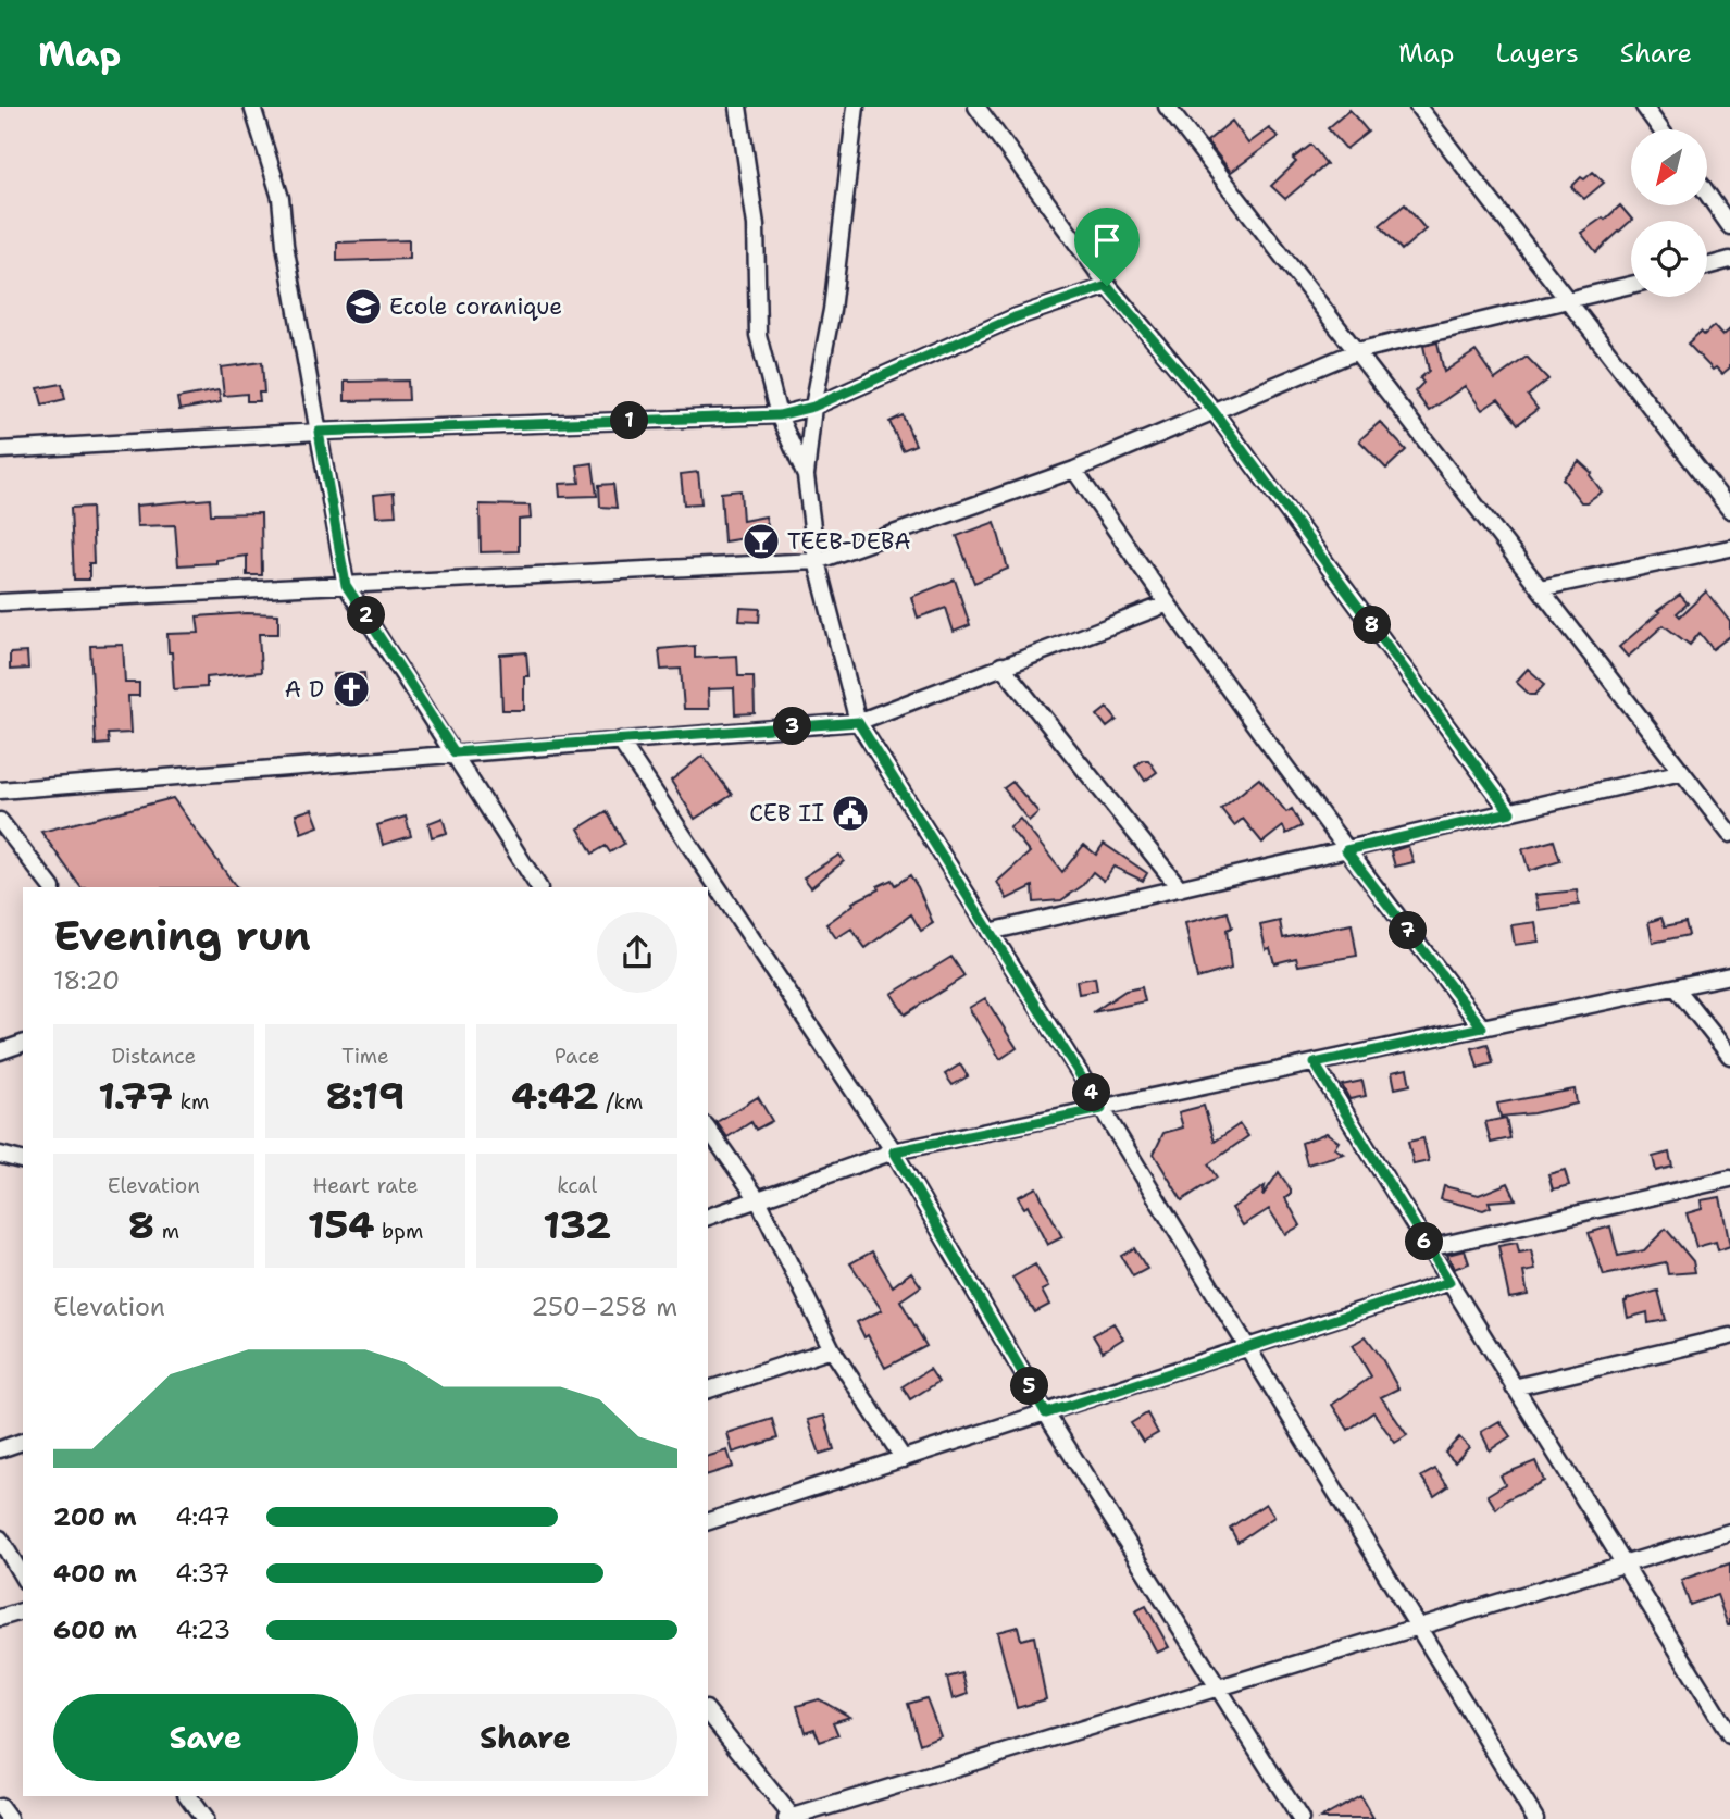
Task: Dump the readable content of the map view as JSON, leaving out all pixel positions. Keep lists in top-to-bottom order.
{
  "places": {
    "school or university": ["Ecole coranique"],
    "bar": ["TEEB-DEBA"],
    "church": ["A D"],
    "public building": ["CEB II"]
  },
  "north": "bottom left",
  "page": {
    "header": "Map",
    "nav": ["Map", "Layers", "Share"],
    "pins": [
      "1",
      "2",
      "8",
      "3",
      "7",
      "4",
      "6",
      "5"
    ],
    "heading": ["Evening run", "18:20"],
    "stats": [
      ["Distance", "1.77 km"],
      ["Time", "8:19"],
      ["Pace", "4:42 /km"],
      ["Elevation", "8 m"],
      ["Heart rate", "154 bpm"],
      ["kcal", "132"]
    ],
    "chart": ["Elevation", "250–258 m"],
    "list": [
      {
        "name": "200 m",
        "note": "4:47"
      },
      {
        "name": "400 m",
        "note": "4:37"
      },
      {
        "name": "600 m",
        "note": "4:23"
      }
    ],
    "buttons": ["Save", "Share"]
  }
}
